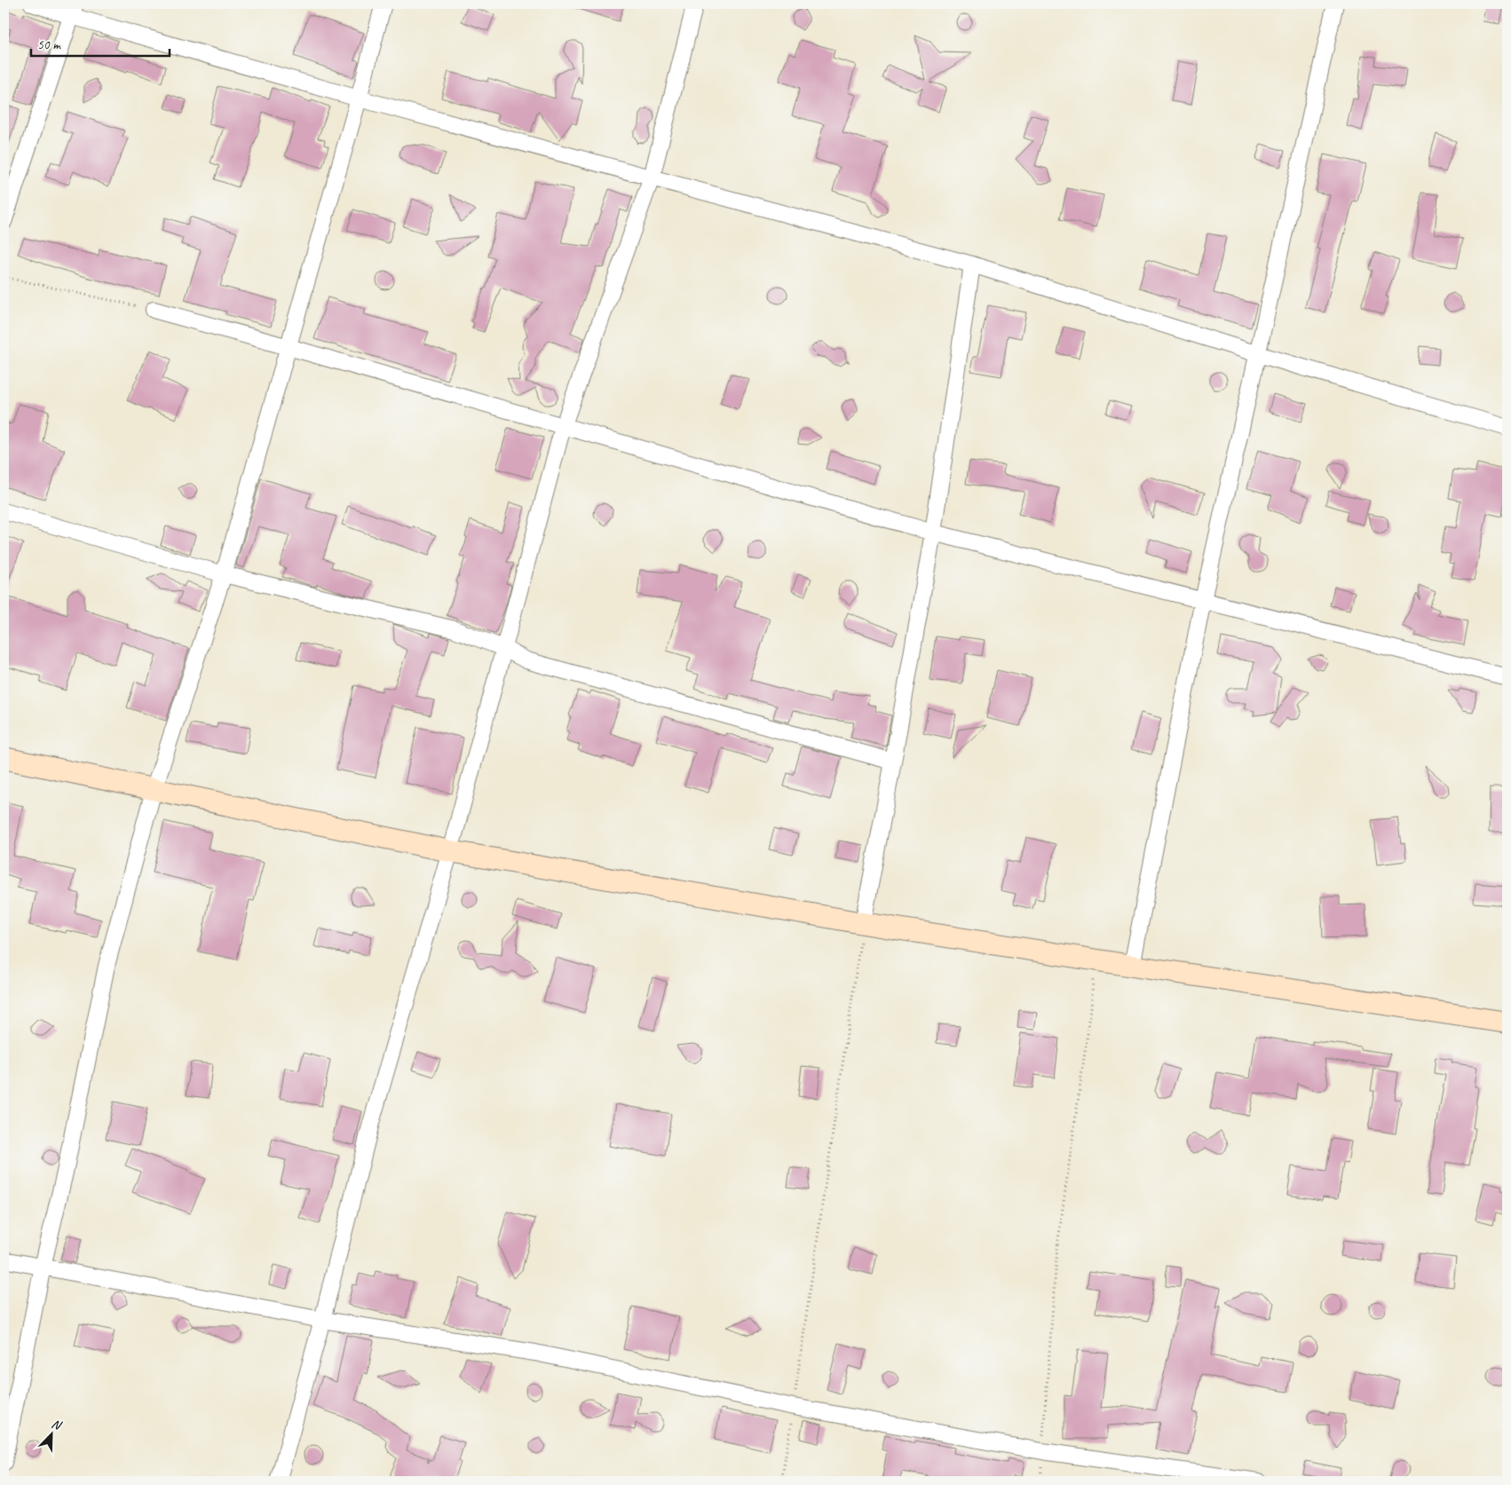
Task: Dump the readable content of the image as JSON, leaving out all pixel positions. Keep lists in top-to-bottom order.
{
  "scale_bar": "50 m",
  "north": "top right"
}
